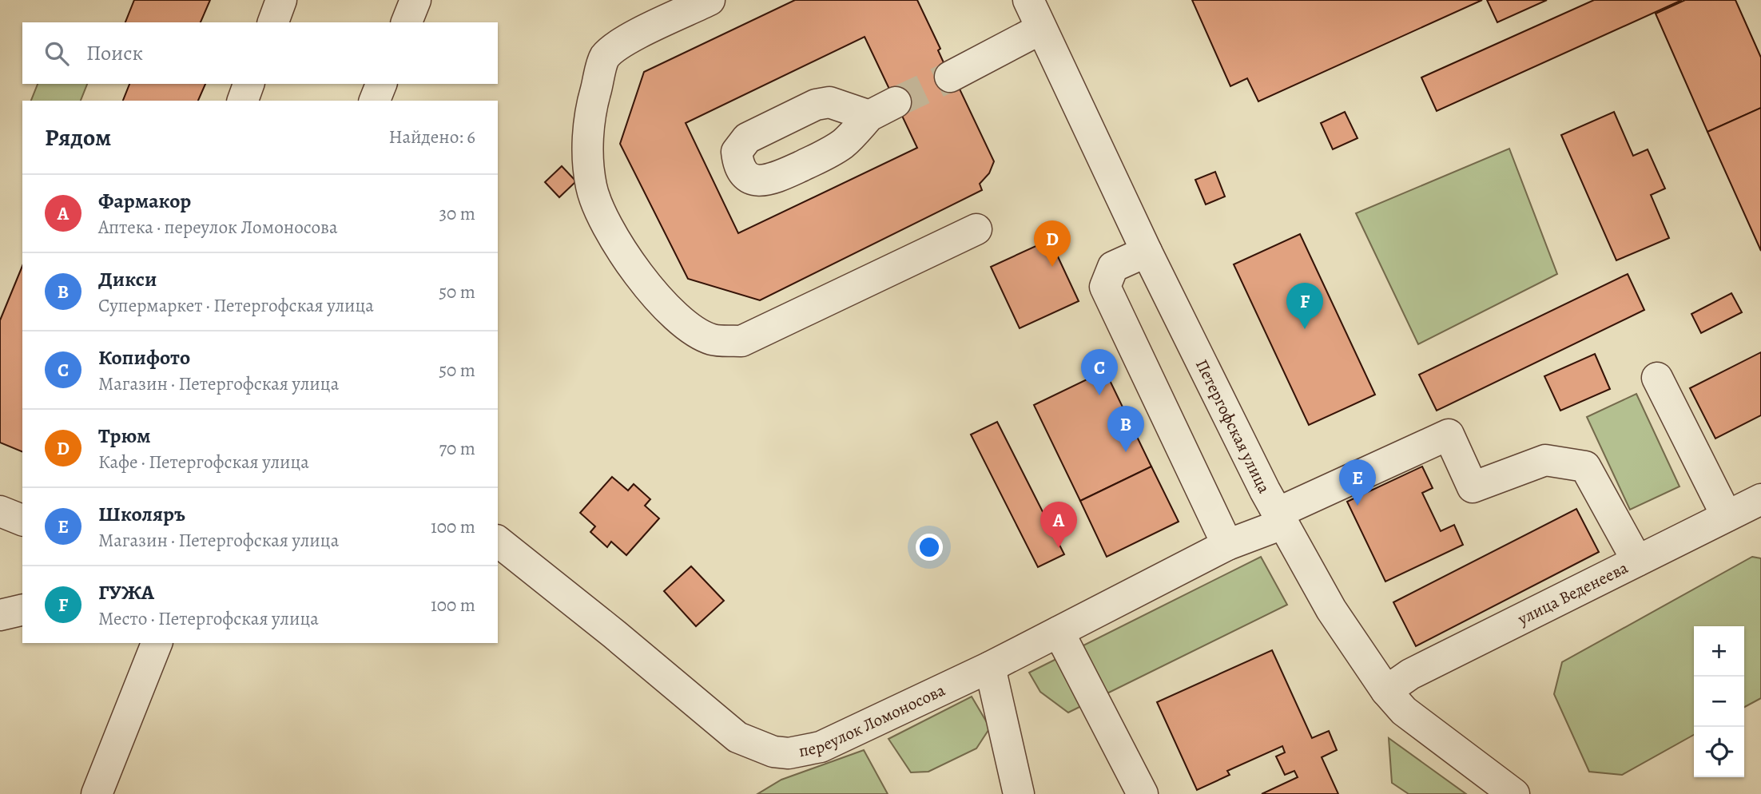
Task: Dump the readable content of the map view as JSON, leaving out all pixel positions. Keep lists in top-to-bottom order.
{
  "streets": {
    "street": ["Петергофская улица", "улица Веденеева", "переулок Ломоносова"]
  },
  "crossings": [
    ["Петергофская улица", "улица Веденеева"],
    ["Петергофская улица", "переулок Ломоносова"],
    ["улица Веденеева", "переулок Ломоносова"]
  ],
  "page": {
    "search": "Поиск",
    "heading": ["Рядом", "Найдено: 6"],
    "list": [
      {
        "mark": "A",
        "name": "Фармакор",
        "note": "Аптека · переулок Ломоносова",
        "value": "30 m"
      },
      {
        "mark": "B",
        "name": "Дикси",
        "note": "Супермаркет · Петергофская улица",
        "value": "50 m"
      },
      {
        "mark": "C",
        "name": "Копифото",
        "note": "Магазин · Петергофская улица",
        "value": "50 m"
      },
      {
        "mark": "D",
        "name": "Трюм",
        "note": "Кафе · Петергофская улица",
        "value": "70 m"
      },
      {
        "mark": "E",
        "name": "Школяръ",
        "note": "Магазин · Петергофская улица",
        "value": "100 m"
      },
      {
        "mark": "F",
        "name": "ГУЖА",
        "note": "Место · Петергофская улица",
        "value": "100 m"
      }
    ],
    "pins": [
      "D",
      "F",
      "C",
      "B",
      "E",
      "A"
    ],
    "map_buttons": ["+", "−"]
  }
}
